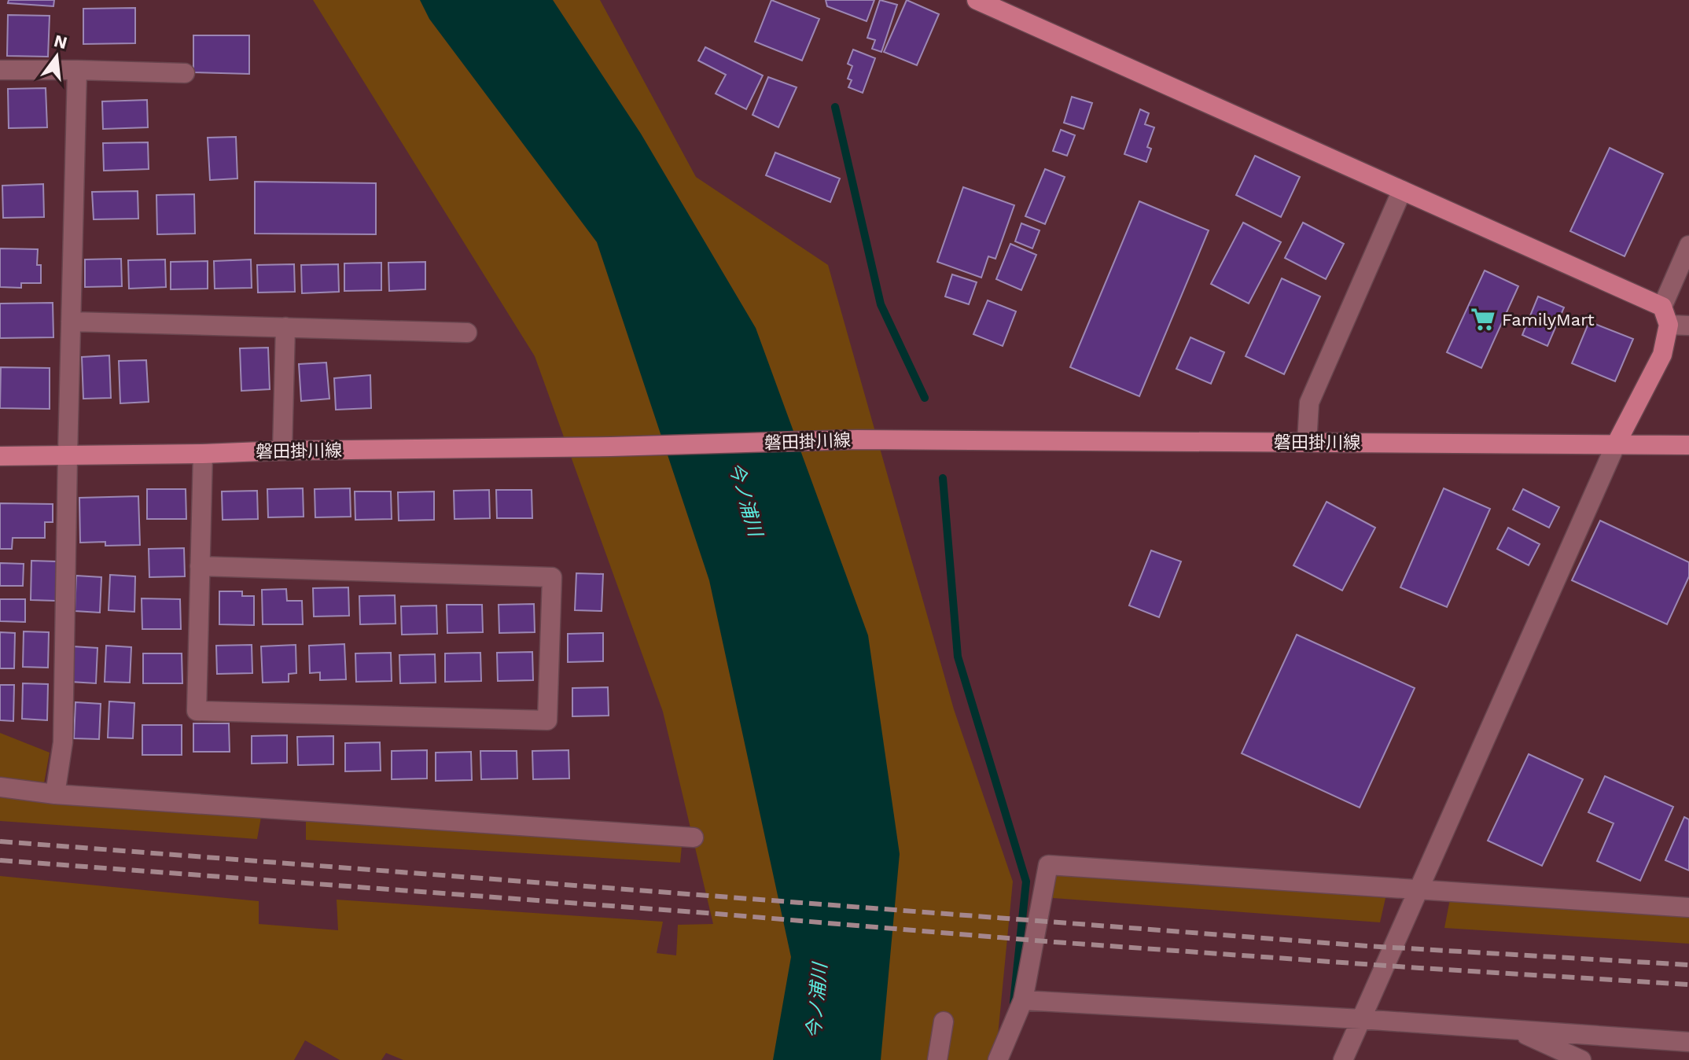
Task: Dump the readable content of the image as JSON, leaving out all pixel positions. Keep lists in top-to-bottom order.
{
  "streets": {
    "main road": ["磐田掛川線"]
  },
  "water": ["今ノ浦川"],
  "places": {
    "supermarket": ["FamilyMart"]
  },
  "north": "top"
}
